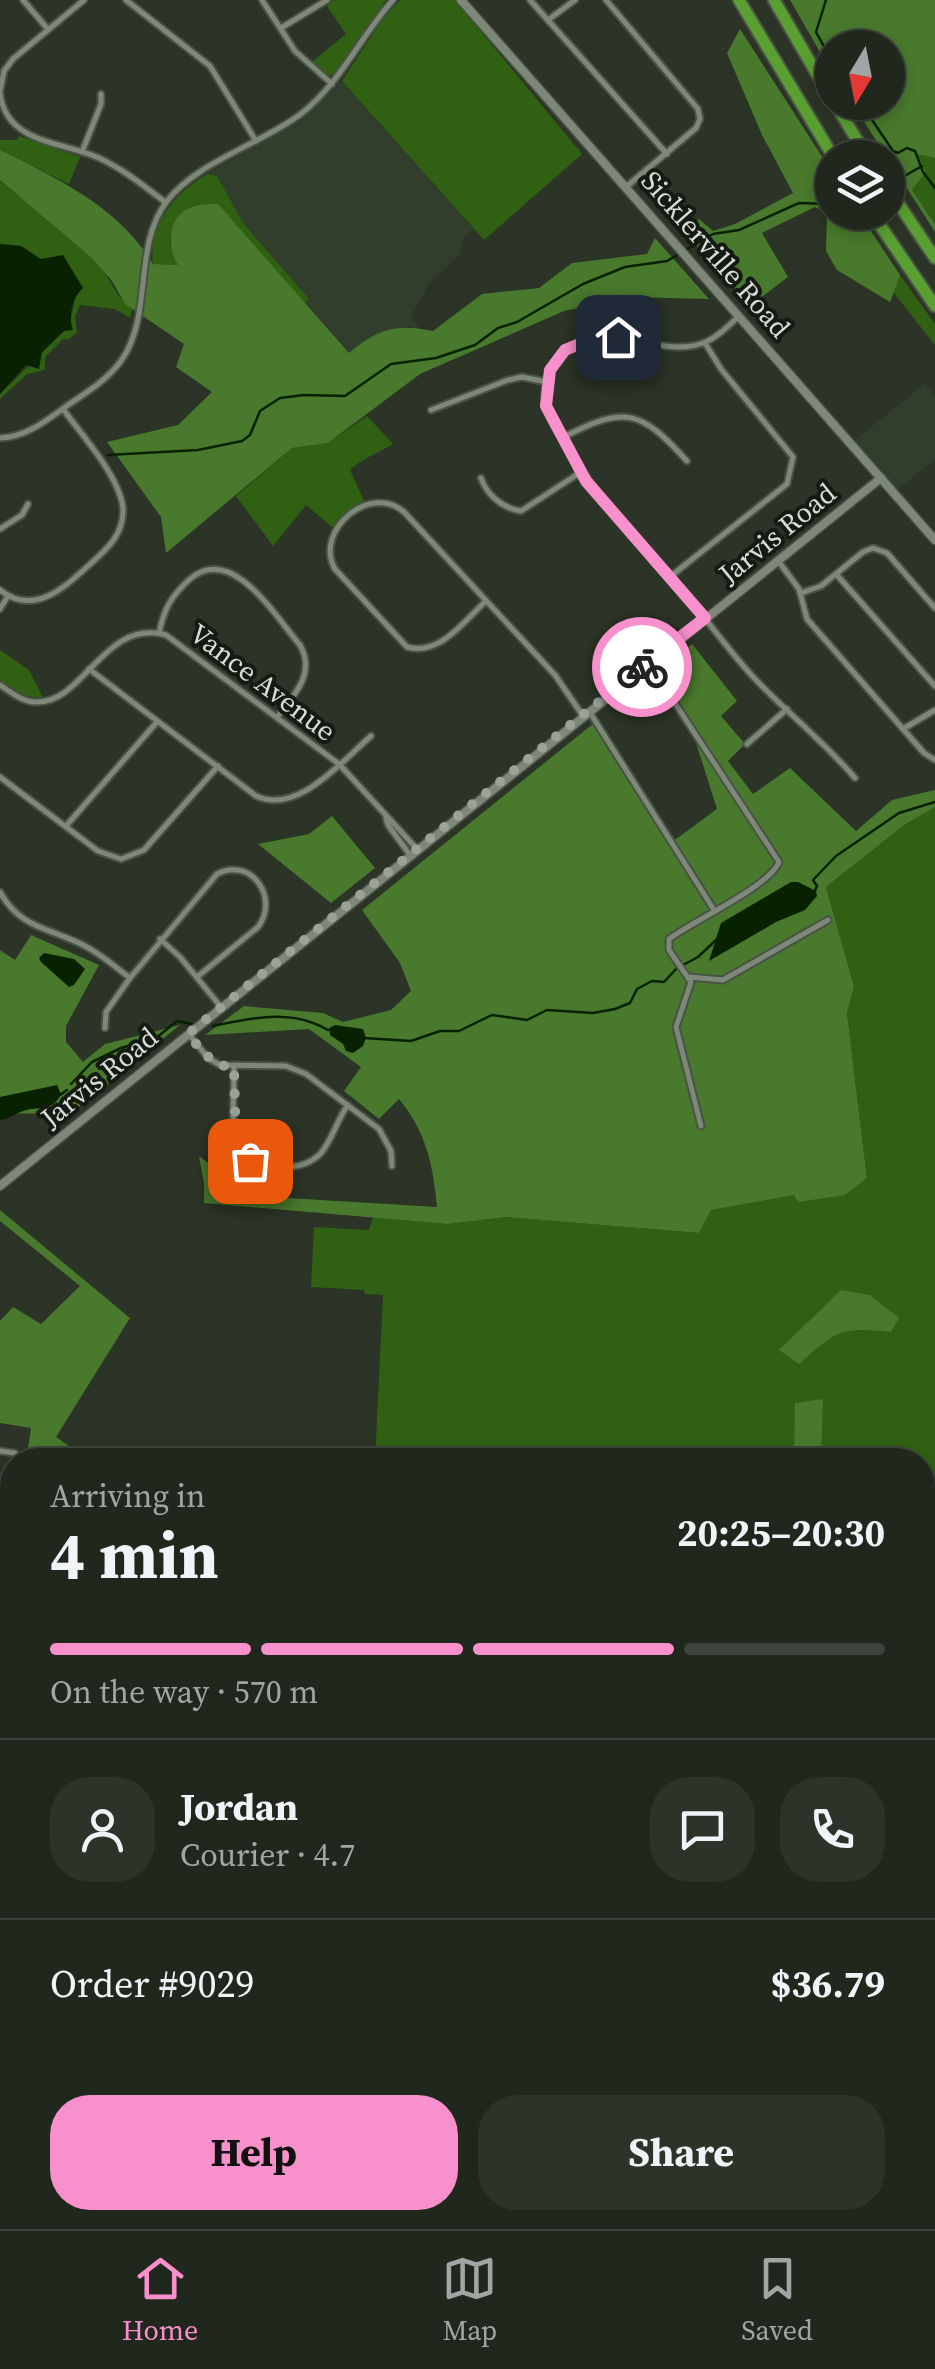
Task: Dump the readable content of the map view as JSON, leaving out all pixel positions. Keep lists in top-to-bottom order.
{
  "streets": {
    "street": ["Sicklerville Road", "Jarvis Road", "Vance Avenue"]
  },
  "crossings": [
    ["Sicklerville Road", "Jarvis Road"],
    ["Jarvis Road", "Vance Avenue"]
  ],
  "north": "bottom",
  "page": {
    "heading": ["4 min", "Arriving in", "20:25–20:30"],
    "panel": [
      "Jordan",
      "Courier · 4.7",
      "Order #9029",
      "$36.79"
    ],
    "bar": "On the way · 570 m",
    "buttons": ["Help", "Share"],
    "tabs": ["Home", "Map", "Saved"]
  }
}
